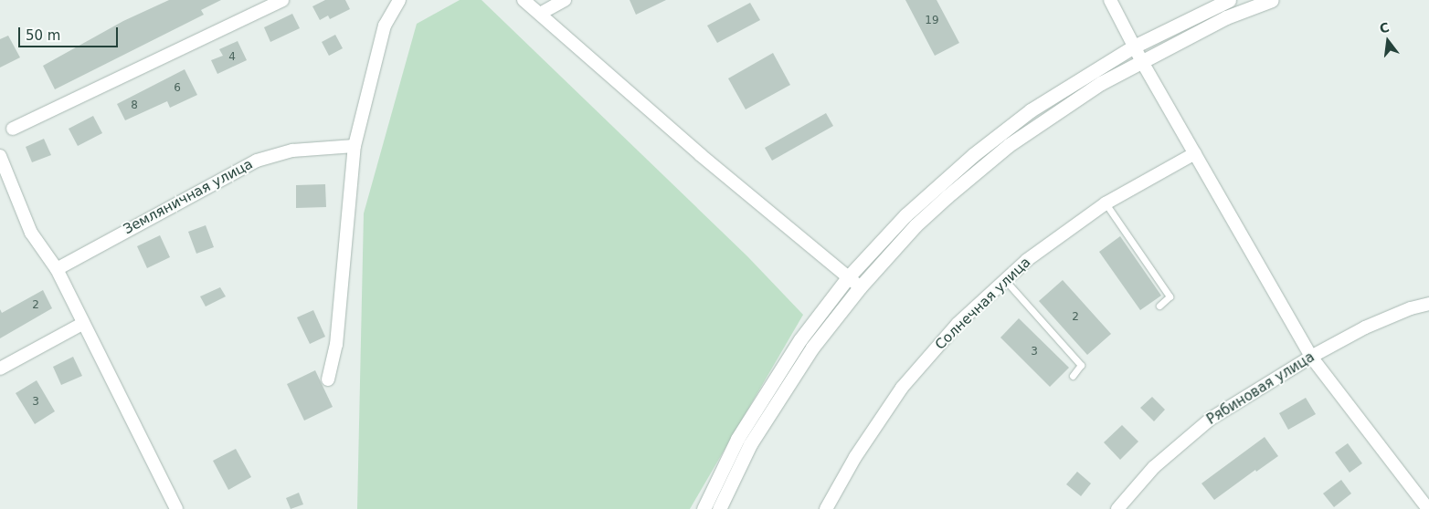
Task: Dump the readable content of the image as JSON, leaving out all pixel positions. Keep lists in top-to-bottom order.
{
  "streets": {
    "street": ["Земляничная улица", "Солнечная улица", "Рябиновая улица"]
  },
  "house_numbers": [
    "19",
    "4",
    "6",
    "8",
    "2",
    "2",
    "3",
    "3"
  ],
  "scale_bar": "50 m",
  "north": "top"
}
